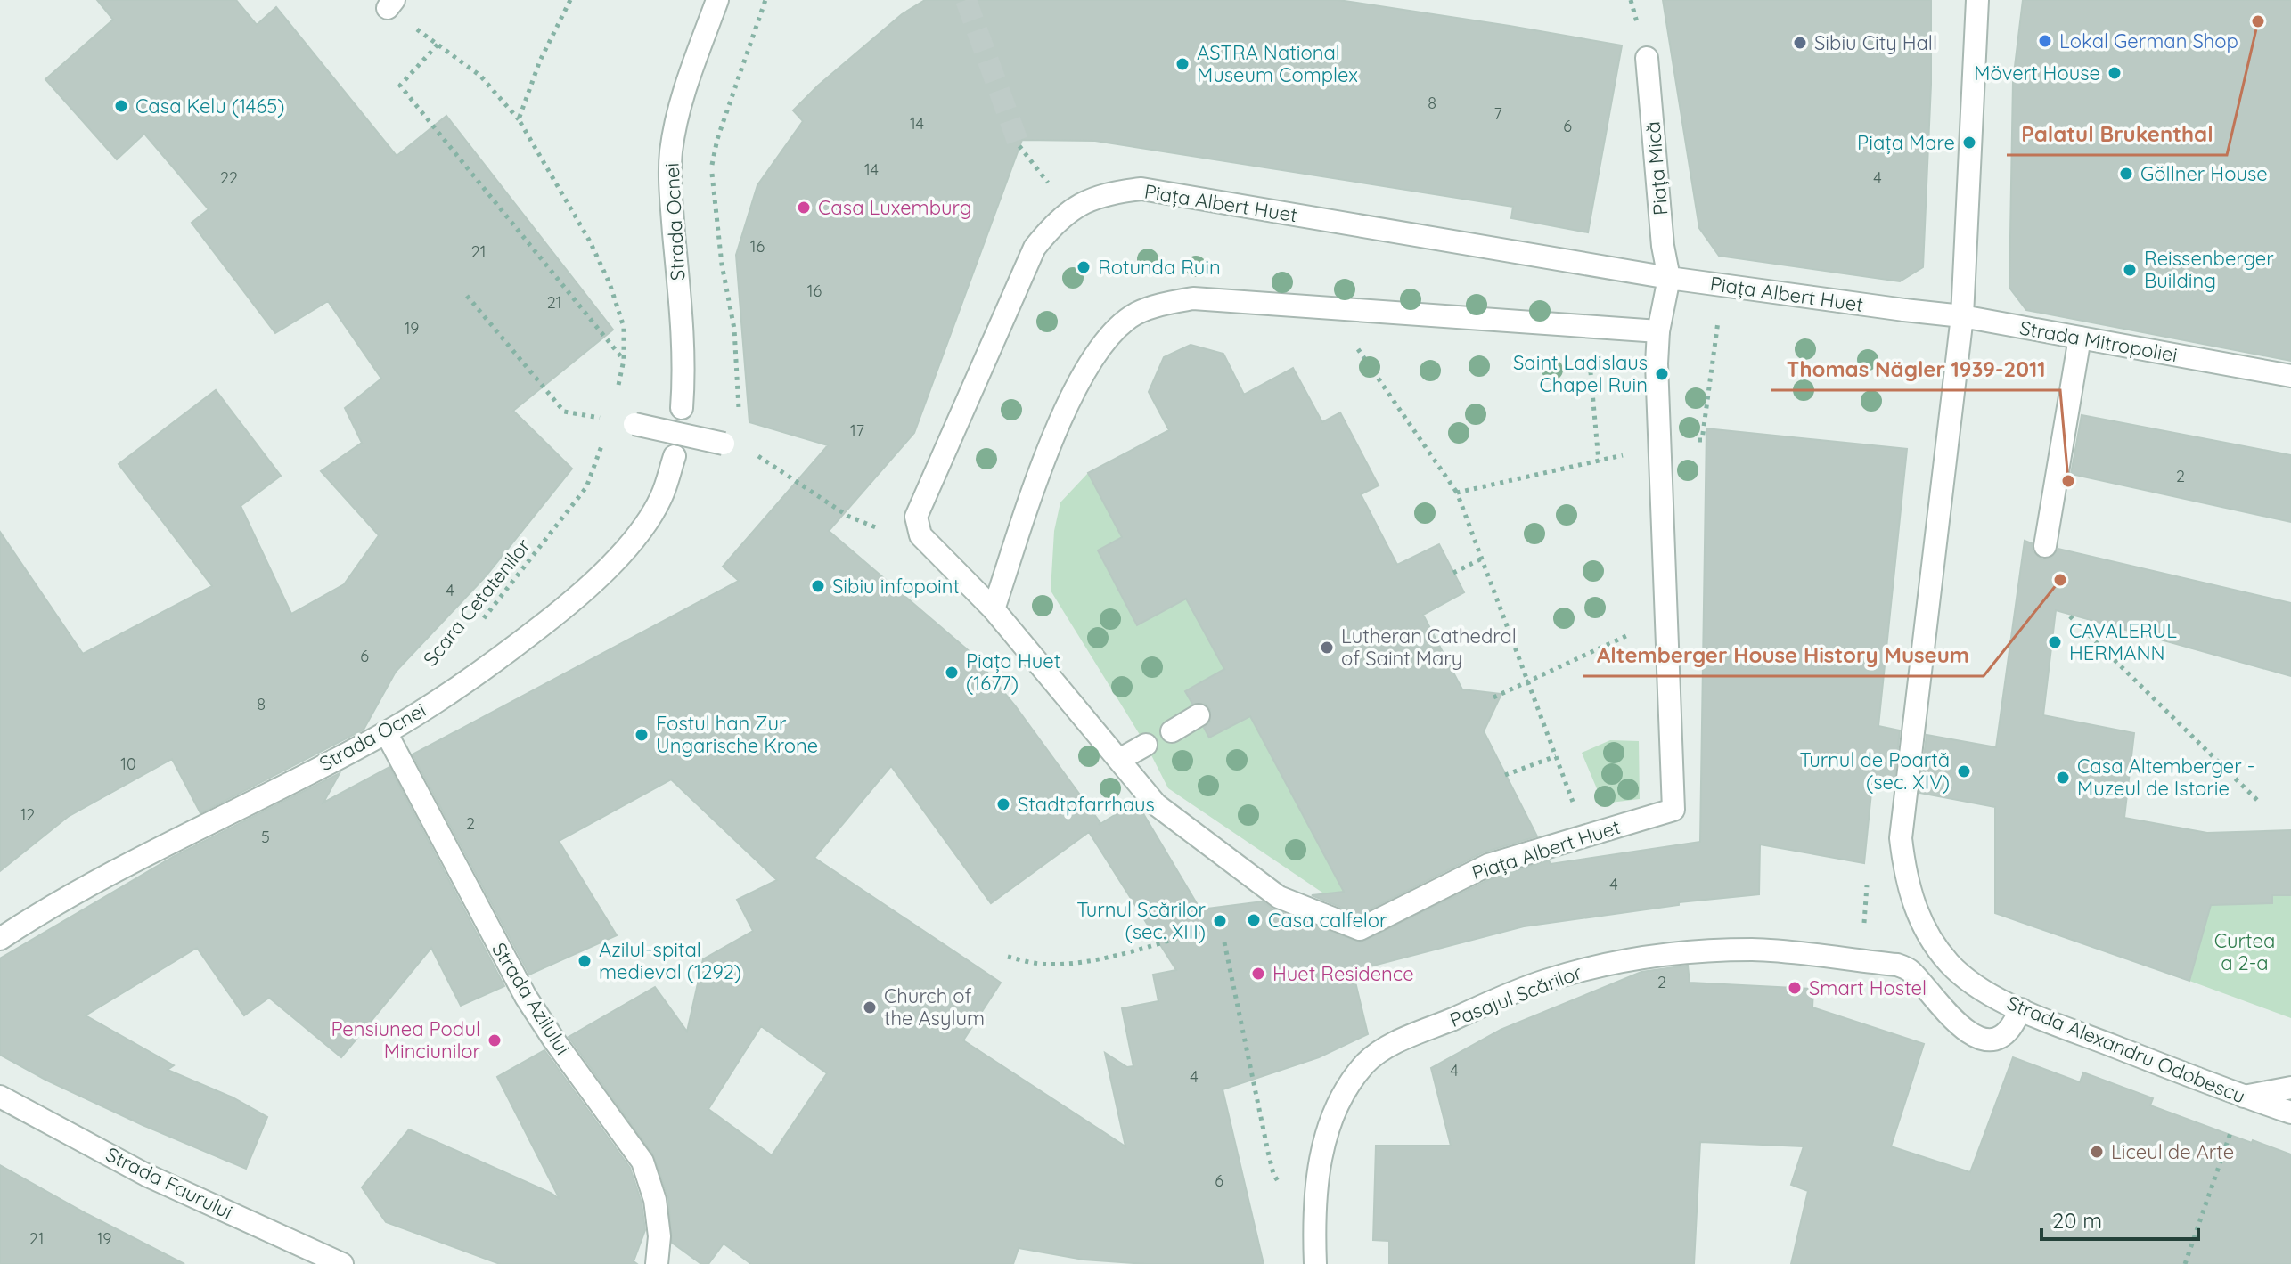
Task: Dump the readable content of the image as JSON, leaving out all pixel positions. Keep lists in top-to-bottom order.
{
  "streets": {
    "street": [
      "Piața Mică",
      "Piața Albert Huet",
      "Strada Ocnei",
      "Strada Mitropoliei",
      "Pasajul Scărilor",
      "Strada Azilului",
      "Strada Alexandru Odobescu",
      "Strada Faurului"
    ],
    "path": ["Scara Cetatenilor"]
  },
  "crossings": [
    ["Piața Mică", "Piața Albert Huet"],
    ["Piața Albert Huet", "Strada Mitropoliei"],
    ["Strada Ocnei", "Strada Azilului"],
    ["Strada Mitropoliei", "Strada Alexandru Odobescu"],
    ["Pasajul Scărilor", "Strada Alexandru Odobescu"]
  ],
  "parks": ["Curtea a 2-a"],
  "places": [
    "Palatul Brukenthal",
    "Lokal German Shop",
    "Sibiu City Hall",
    "ASTRA National Museum Complex",
    "Mövert House",
    "Casa Kelu (1465)",
    "Piața Mare",
    "Göllner House",
    "Casa Luxemburg",
    "Rotunda Ruin",
    "Reissenberger Building",
    "Saint Ladislaus Chapel Ruin",
    "Thomas Nägler 1939-2011",
    "Altemberger House History Museum",
    "Sibiu infopoint",
    "CAVALERUL HERMANN",
    "Lutheran Cathedral of Saint Mary",
    "Piața Huet (1677)",
    "Fostul han Zur Ungarische Krone",
    "Turnul de Poartă (sec. XIV)",
    "Casa Altemberger - Muzeul de Istorie",
    "Stadtpfarrhaus",
    "Casa calfelor",
    "Turnul Scărilor (sec. XIII)",
    "Azilul-spital medieval (1292)",
    "Huet Residence",
    "Smart Hostel",
    "Church of the Asylum",
    "Pensiunea Podul Minciunilor",
    "Liceul de Arte"
  ],
  "house_numbers": [
    "8",
    "7",
    "14",
    "6",
    "14",
    "22",
    "4",
    "16",
    "21",
    "16",
    "21",
    "19",
    "17",
    "2",
    "4",
    "6",
    "8",
    "10",
    "12",
    "2",
    "5",
    "4",
    "2",
    "4",
    "4",
    "6",
    "21",
    "19"
  ],
  "scale_bar": "20 m"
}
